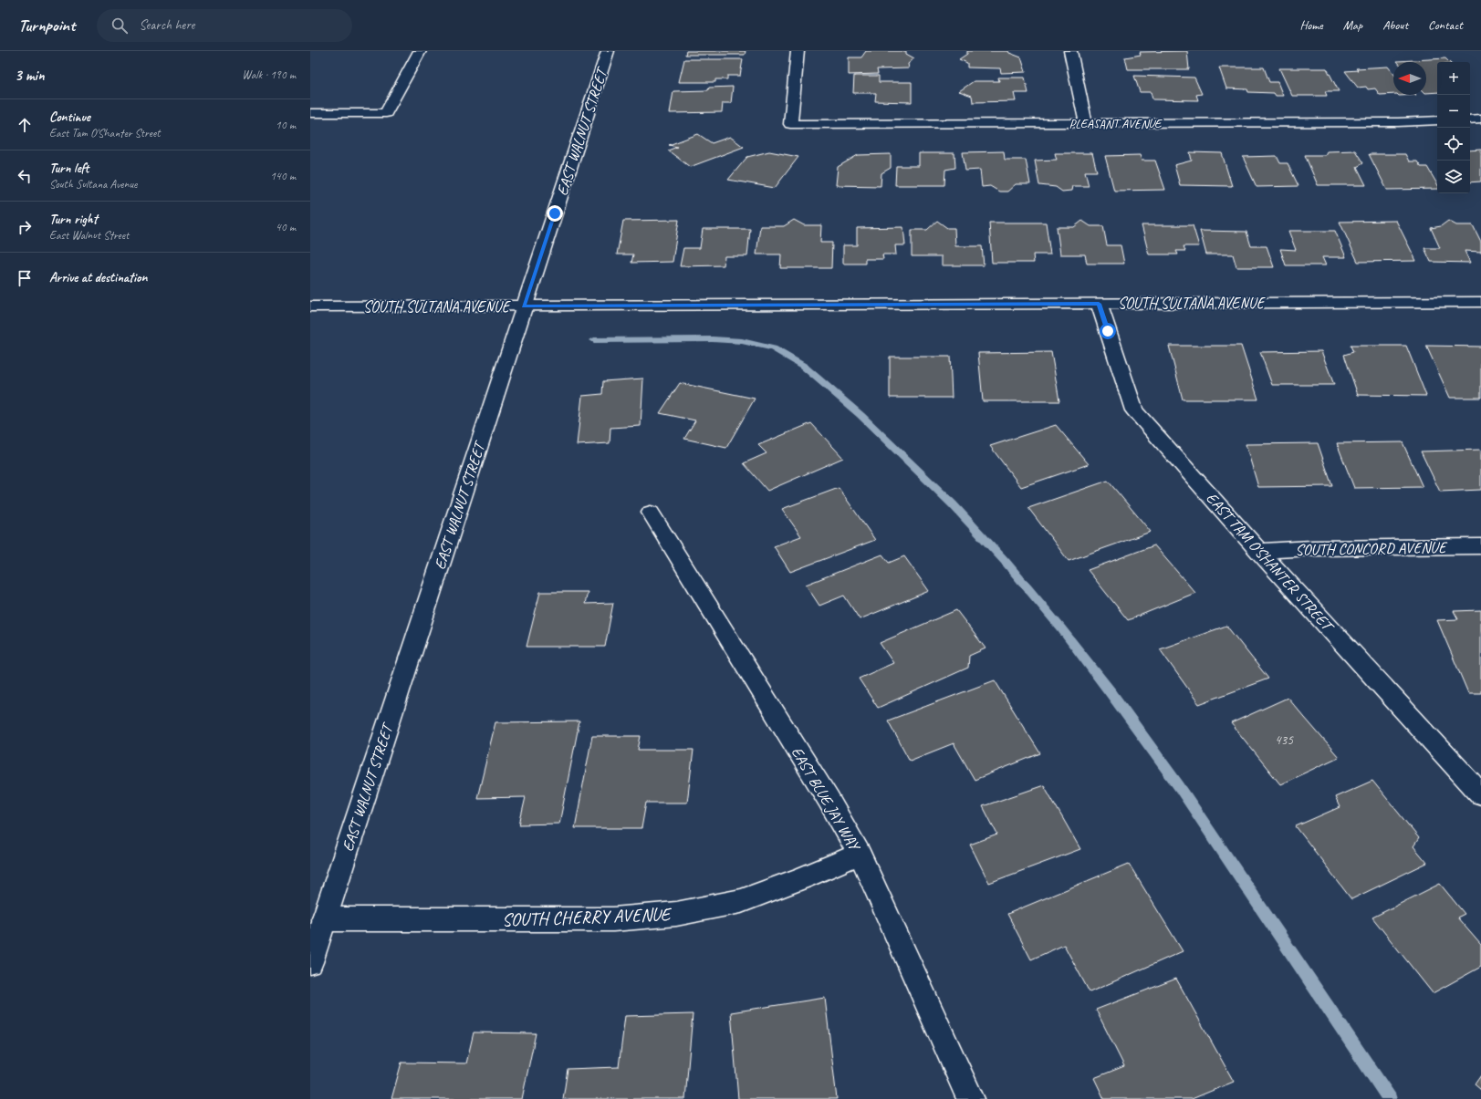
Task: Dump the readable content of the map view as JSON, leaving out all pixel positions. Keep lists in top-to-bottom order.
{
  "streets": {
    "street": [
      "PLEASANT AVENUE",
      "EAST WALNUT STREET",
      "SOUTH SULTANA AVENUE",
      "SOUTH CONCORD AVENUE",
      "EAST TAM O'SHANTER STREET",
      "EAST BLUE JAY WAY",
      "SOUTH CHERRY AVENUE"
    ]
  },
  "crossings": [
    ["EAST WALNUT STREET", "SOUTH SULTANA AVENUE"],
    ["EAST WALNUT STREET", "SOUTH CHERRY AVENUE"],
    ["SOUTH SULTANA AVENUE", "EAST TAM O'SHANTER STREET"],
    ["SOUTH CONCORD AVENUE", "EAST TAM O'SHANTER STREET"],
    ["EAST BLUE JAY WAY", "SOUTH CHERRY AVENUE"]
  ],
  "house_numbers": ["435"],
  "north": "left",
  "page": {
    "header": "Turnpoint",
    "search": "Search here",
    "nav": [
      "Home",
      "Map",
      "About",
      "Contact"
    ],
    "heading": ["3 min", "Walk · 190 m"],
    "map_buttons": ["+", "−"],
    "list": [
      ["Continue", "East Tam O'Shanter Street", "10 m"],
      ["Turn left", "South Sultana Avenue", "140 m"],
      ["Turn right", "East Walnut Street", "40 m"],
      "Arrive at destination"
    ]
  }
}
